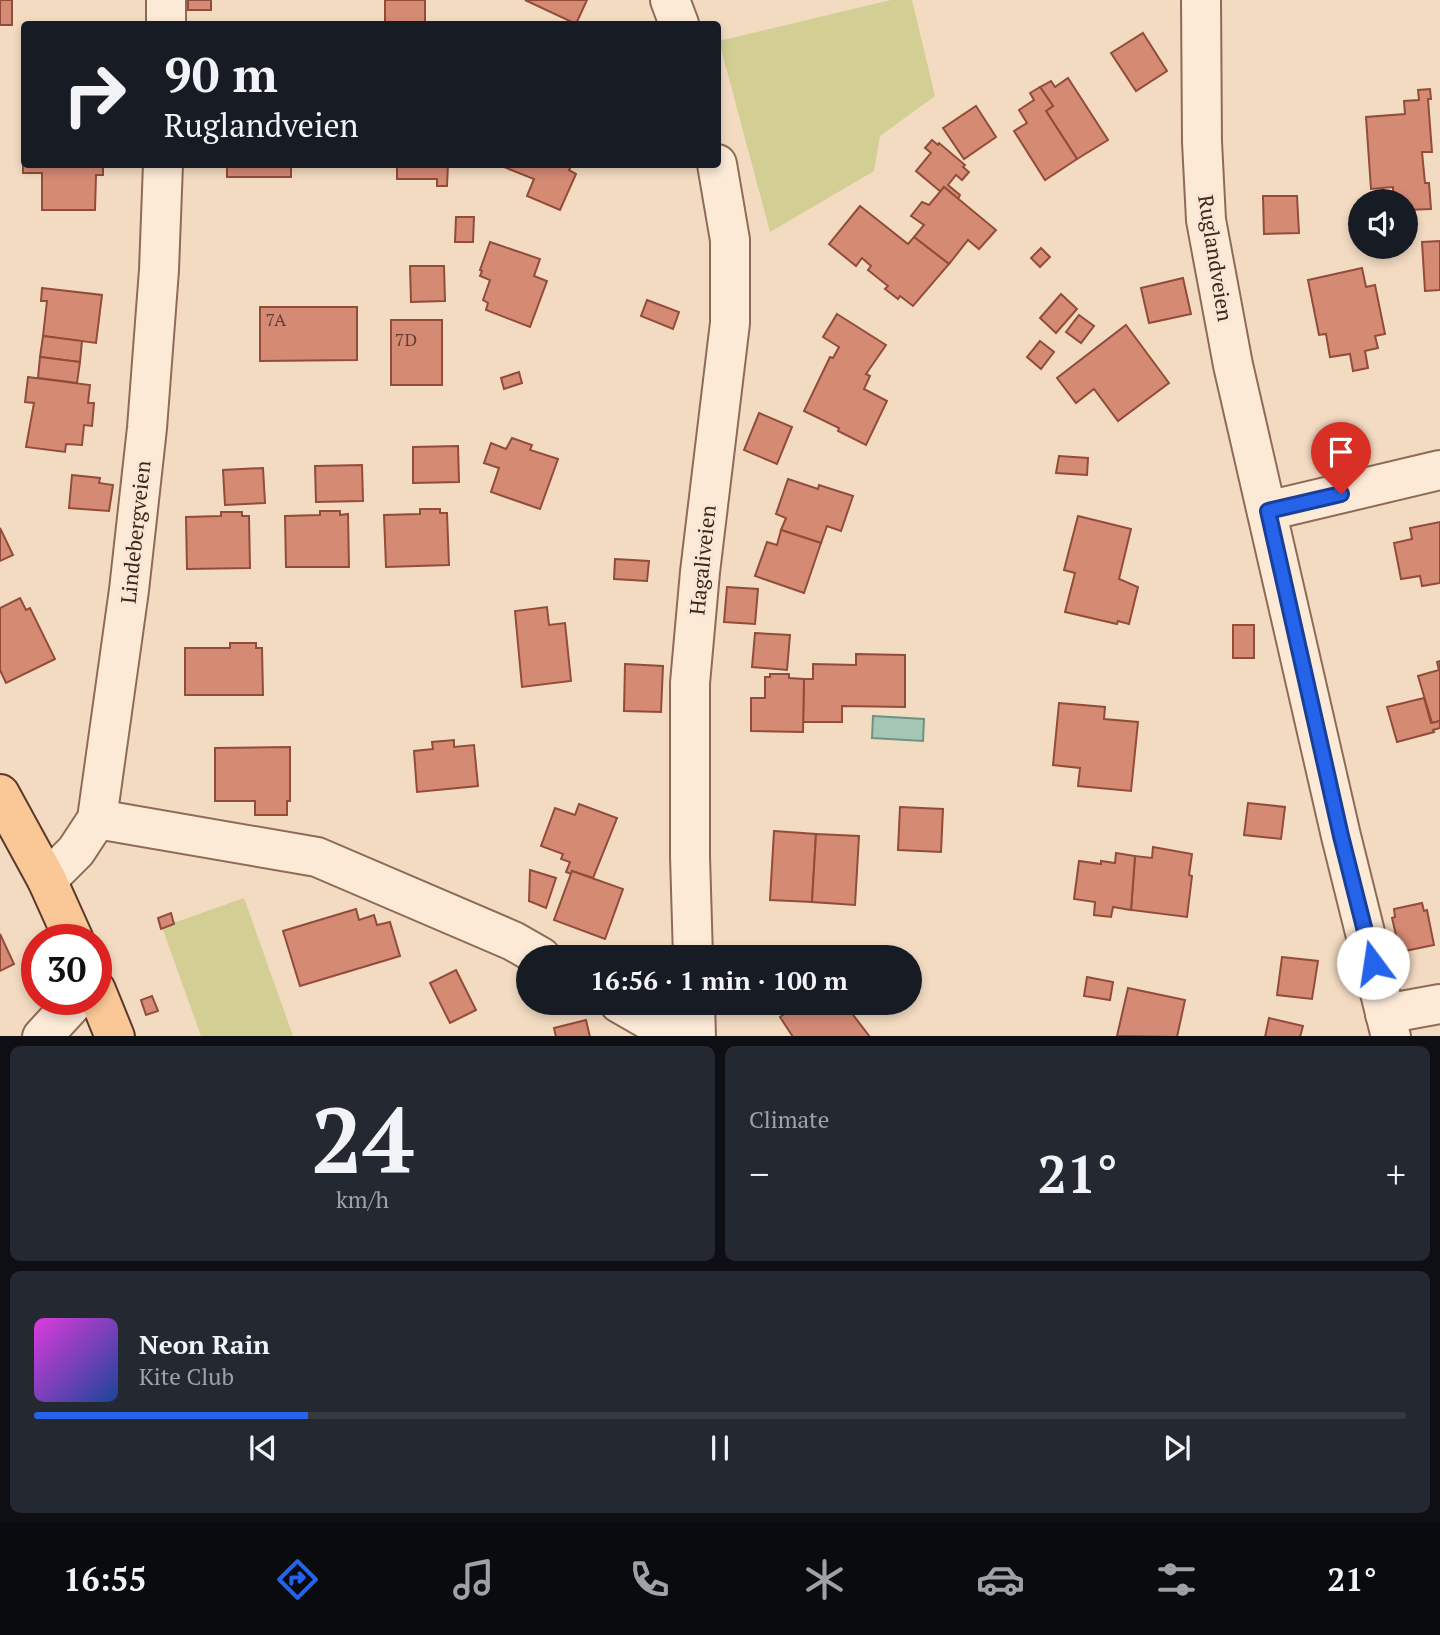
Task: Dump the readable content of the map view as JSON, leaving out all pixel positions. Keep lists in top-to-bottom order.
{
  "streets": {
    "street": ["Ruglandveien", "Lindebergveien", "Hagaliveien"]
  },
  "house_numbers": ["7A", "7D"],
  "page": {
    "turn": ["90 m", "Ruglandveien"],
    "limit": "30",
    "trip": "16:56 · 1 min · 100 m",
    "tile": [
      ["24", "km/h"],
      "Climate"
    ],
    "heat": ["−", "21°", "+"],
    "song": ["Neon Rain", "Kite Club"],
    "tabs": ["16:55", "21°"]
  }
}
